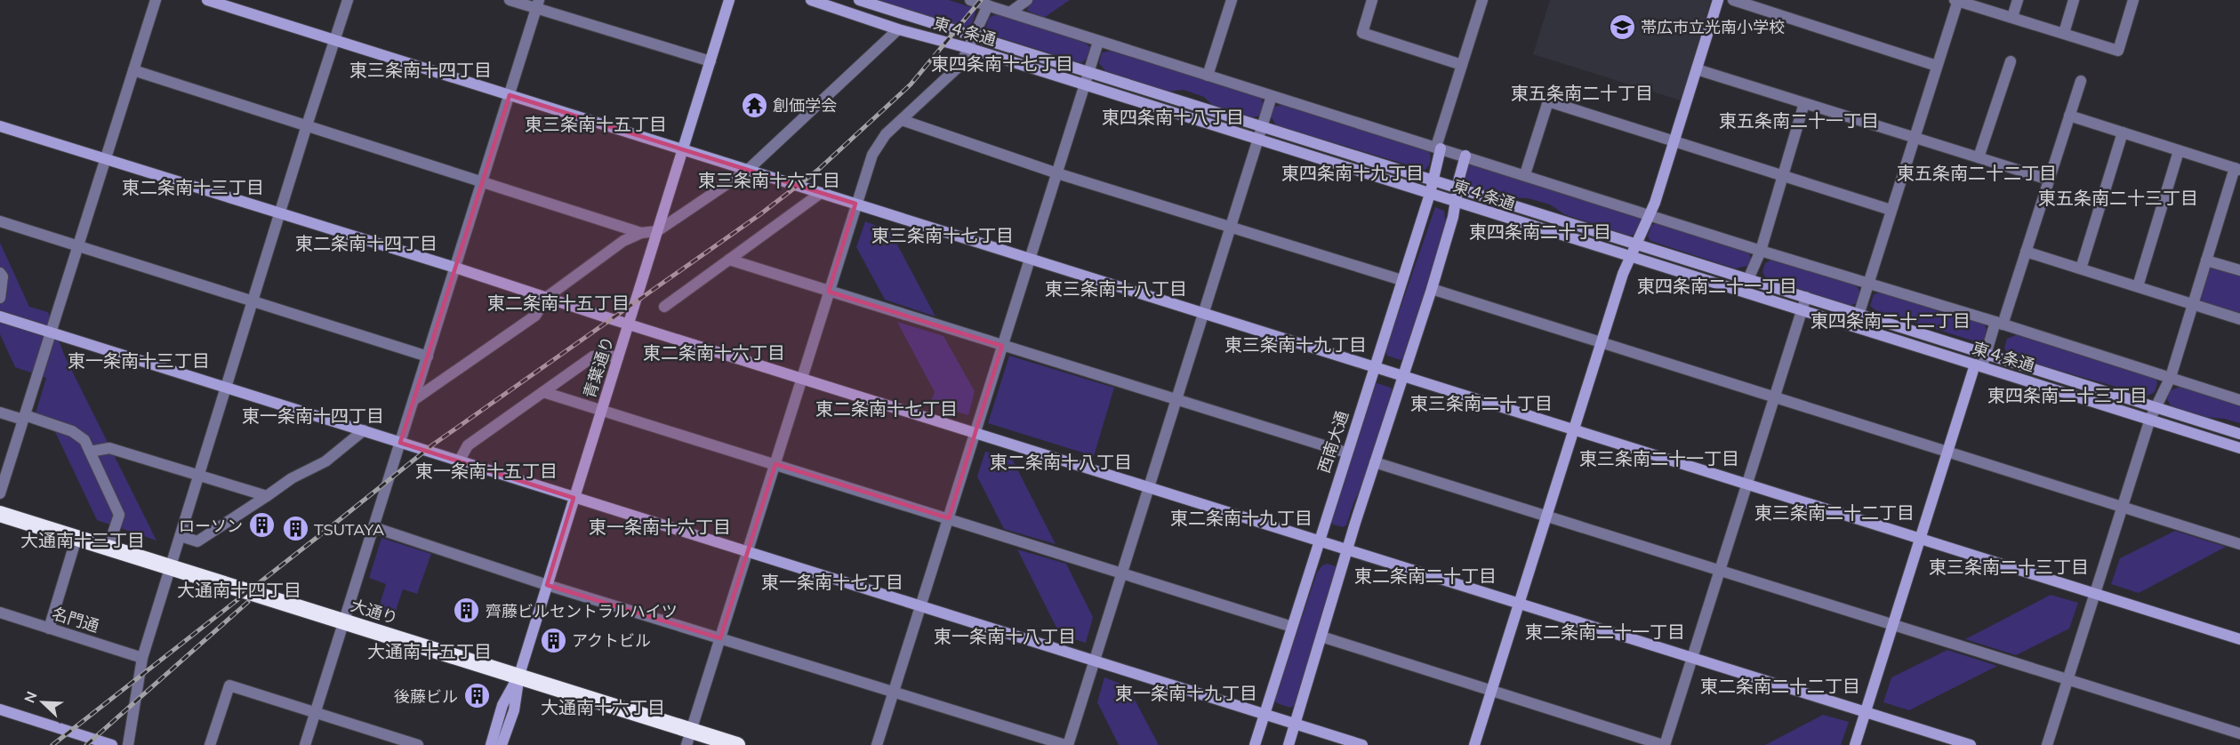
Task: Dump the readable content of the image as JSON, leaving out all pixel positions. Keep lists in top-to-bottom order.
{
  "streets": {
    "highway": ["大通り"],
    "street": [
      "東４条通",
      "青葉通り",
      "西南大通",
      "名門通"
    ]
  },
  "crossings": [
    ["東４条通", "西南大通"],
    ["青葉通り", "大通り"]
  ],
  "districts": [
    "東四条南十七丁目",
    "東三条南十四丁目",
    "東五条南二十丁目",
    "東四条南十八丁目",
    "東五条南二十一丁目",
    "東三条南十五丁目",
    "東四条南十九丁目",
    "東五条南二十二丁目",
    "東三条南十六丁目",
    "東二条南十三丁目",
    "東五条南二十三丁目",
    "東四条南二十丁目",
    "東三条南十七丁目",
    "東二条南十四丁目",
    "東四条南二十一丁目",
    "東三条南十八丁目",
    "東二条南十五丁目",
    "東四条南二十二丁目",
    "東三条南十九丁目",
    "東二条南十六丁目",
    "東一条南十三丁目",
    "東四条南二十三丁目",
    "東三条南二十丁目",
    "東二条南十七丁目",
    "東一条南十四丁目",
    "東三条南二十一丁目",
    "東二条南十八丁目",
    "東一条南十五丁目",
    "東三条南二十二丁目",
    "東二条南十九丁目",
    "東一条南十六丁目",
    "大通南十三丁目",
    "東三条南二十三丁目",
    "東二条南二十丁目",
    "東一条南十七丁目",
    "大通南十四丁目",
    "東二条南二十一丁目",
    "東一条南十八丁目",
    "大通南十五丁目",
    "東二条南二十二丁目",
    "東一条南十九丁目",
    "大通南十六丁目"
  ],
  "places": {
    "school or university": ["帯広市立光南小学校"],
    "temple": ["創価学会"],
    "building": [
      "ローソン",
      "TSUTAYA",
      "齊藤ビルセントラルハイツ",
      "アクトビル",
      "後藤ビル"
    ]
  },
  "north": "top left"
}
